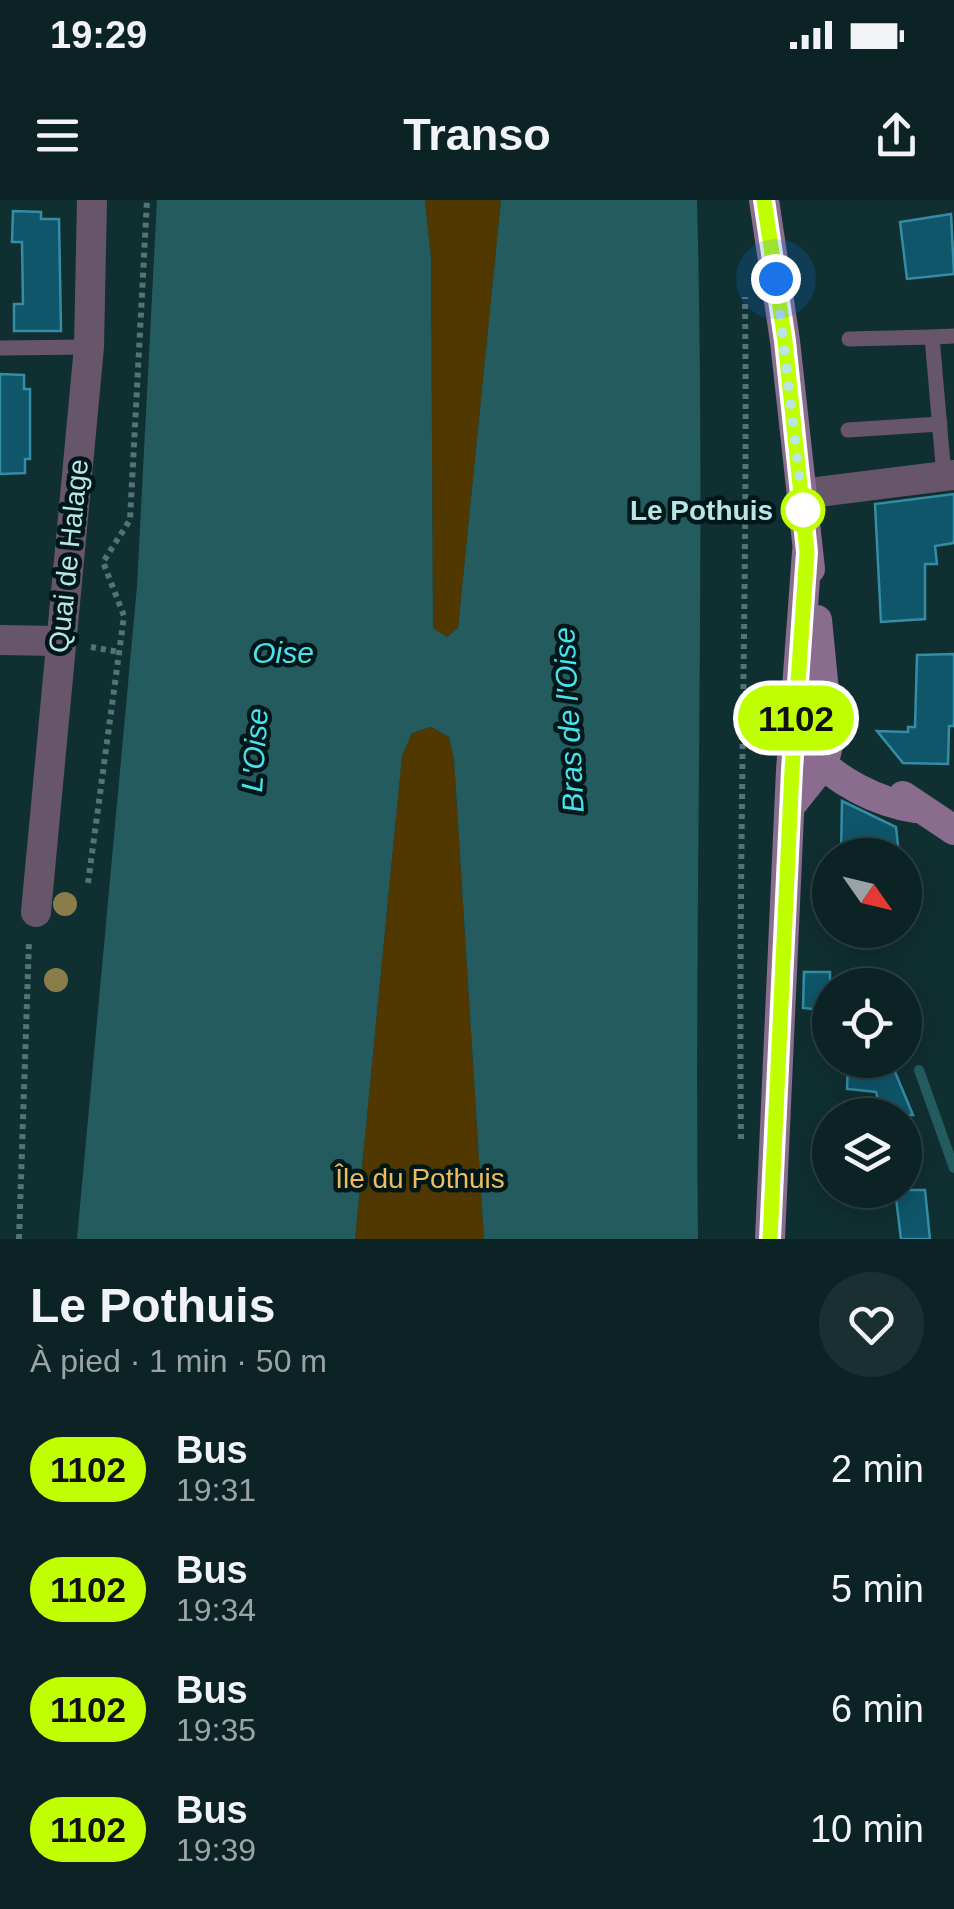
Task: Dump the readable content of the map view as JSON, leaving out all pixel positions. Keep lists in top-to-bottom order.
{
  "streets": {
    "street": ["Quai de Halage"]
  },
  "water": ["Oise", "Bras de l'Oise", "L'Oise"],
  "parks": ["Île du Pothuis"],
  "places": ["Le Pothuis"],
  "lines": ["bus line 1102"],
  "north": "bottom right",
  "page": {
    "status": "19:29",
    "header": "Transo",
    "on_map": "1102",
    "heading": ["Le Pothuis", "À pied · 1 min · 50 m"],
    "list": [
      {
        "mark": "1102",
        "name": "Bus",
        "note": "19:31",
        "value": "2 min"
      },
      {
        "mark": "1102",
        "name": "Bus",
        "note": "19:34",
        "value": "5 min"
      },
      {
        "mark": "1102",
        "name": "Bus",
        "note": "19:35",
        "value": "6 min"
      },
      {
        "mark": "1102",
        "name": "Bus",
        "note": "19:39",
        "value": "10 min"
      }
    ]
  }
}
